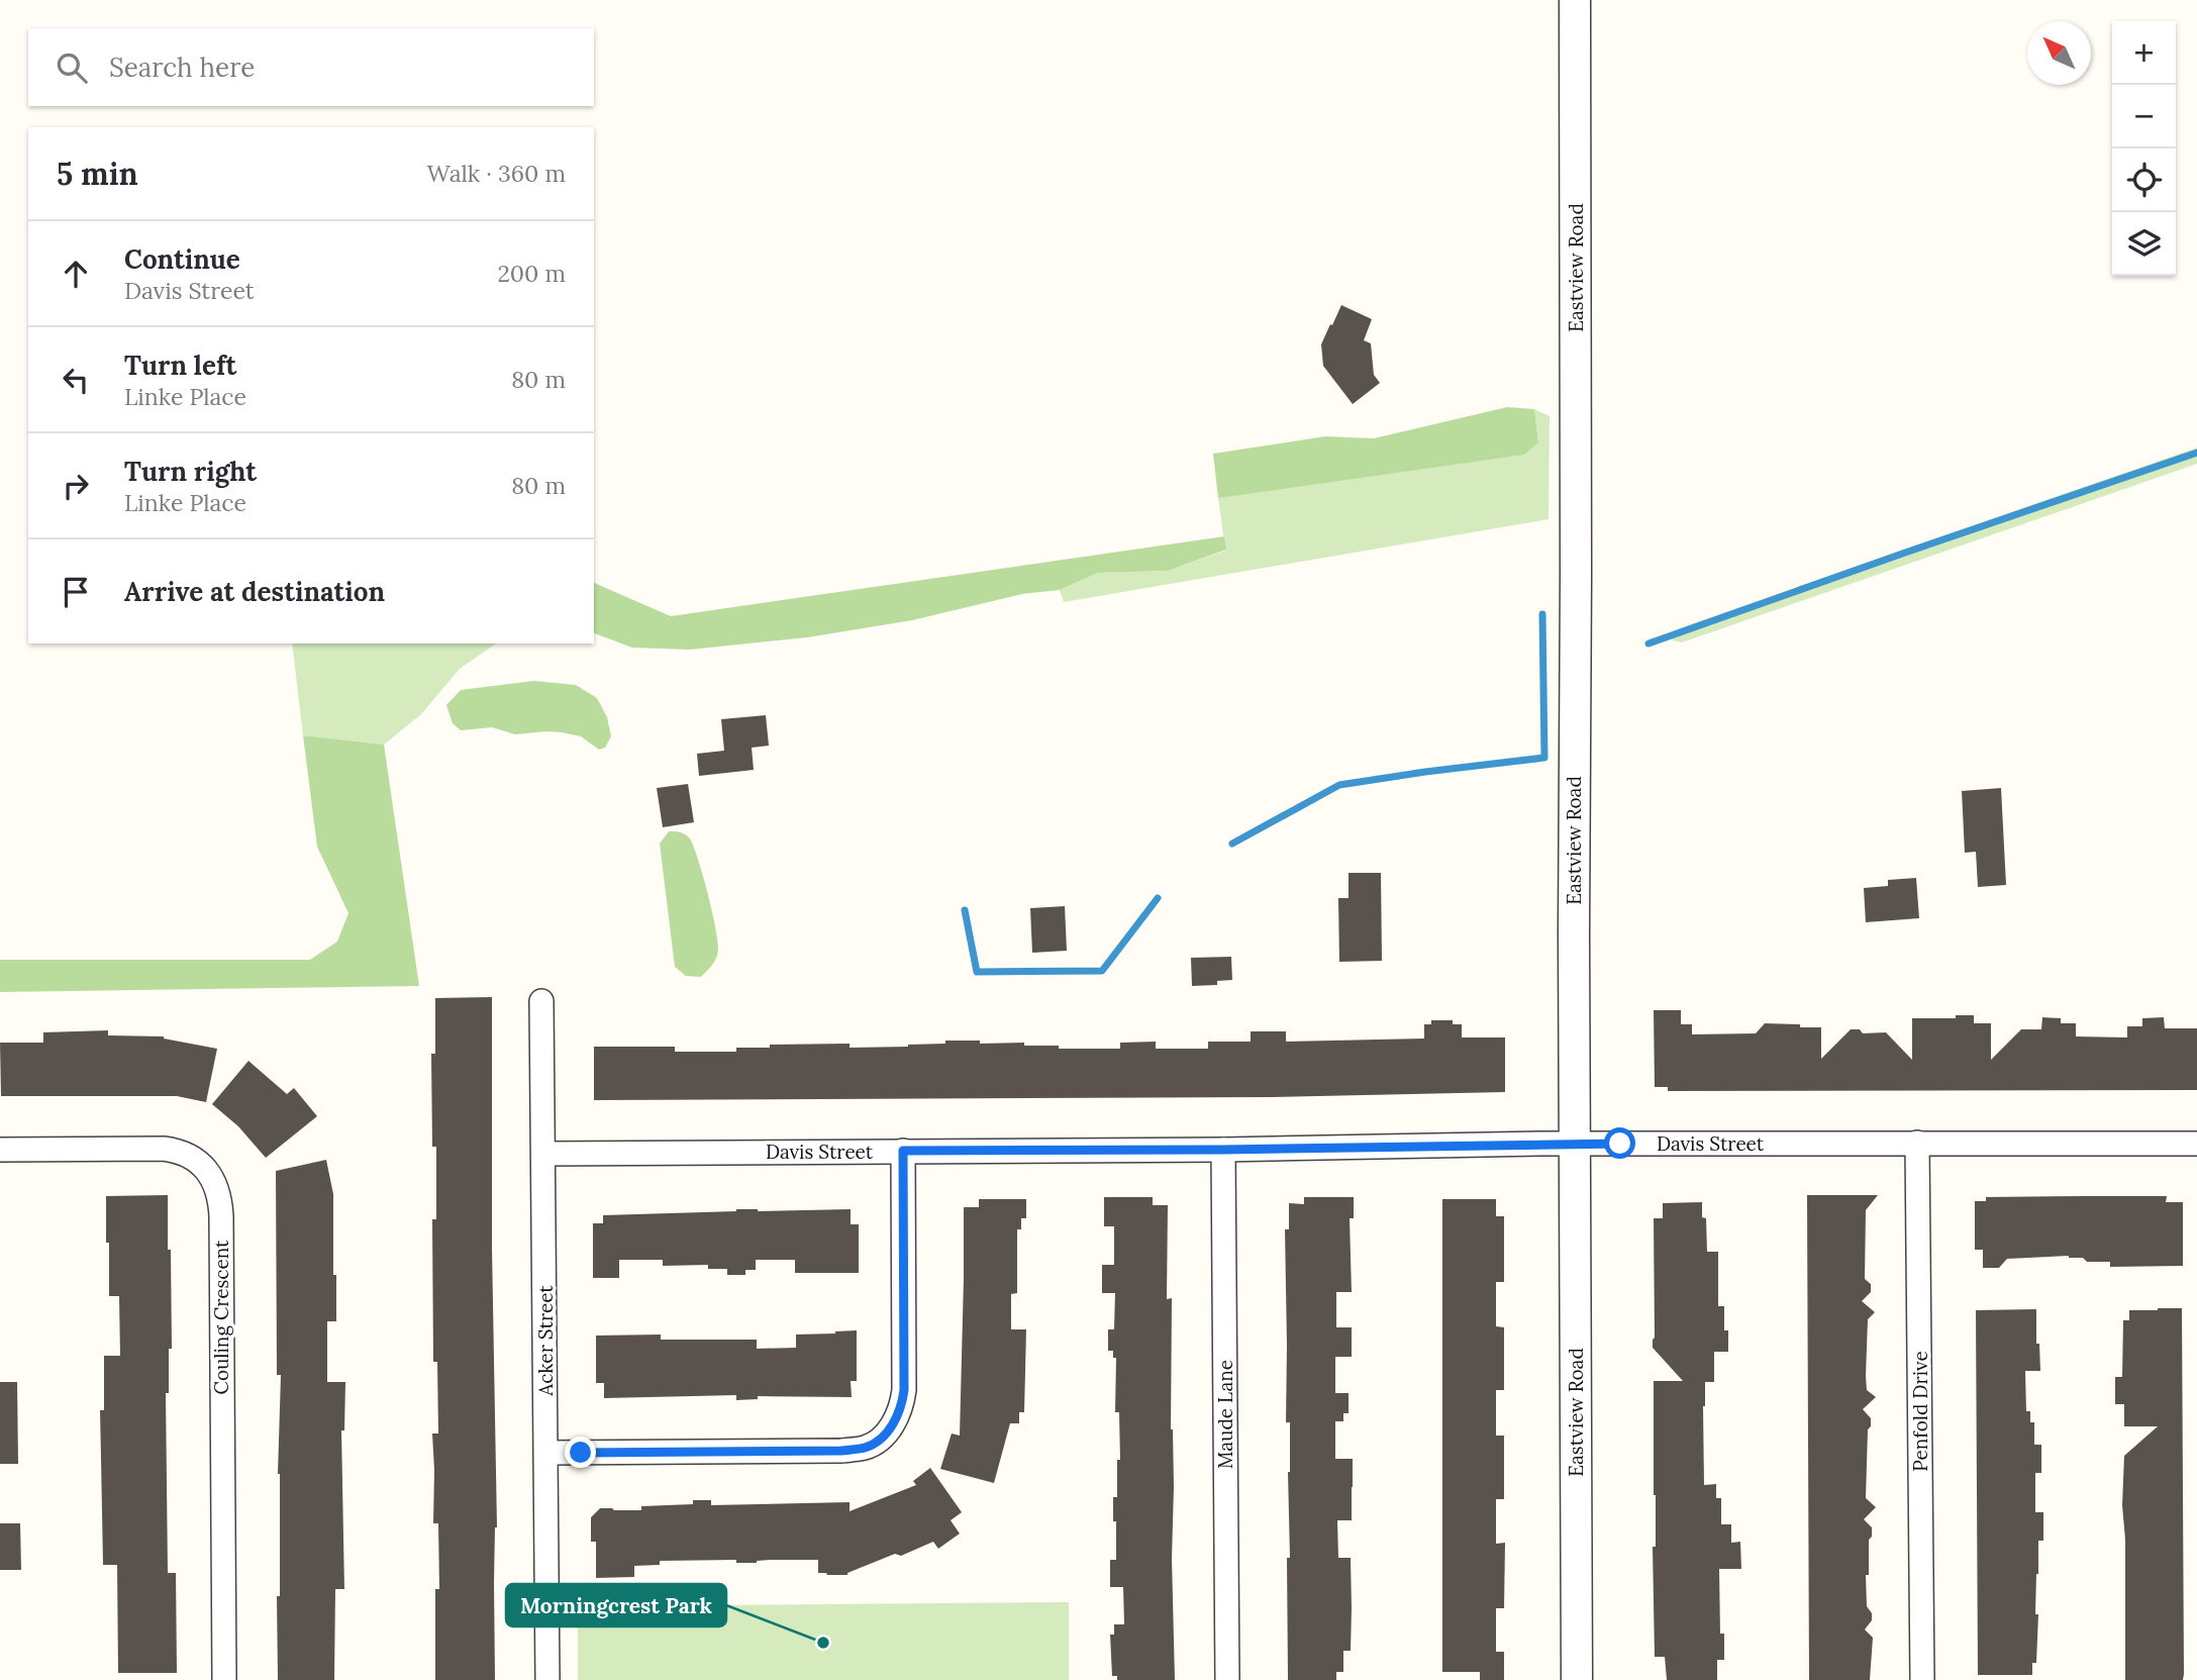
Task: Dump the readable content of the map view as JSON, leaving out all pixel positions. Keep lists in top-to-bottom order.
{
  "streets": {
    "street": [
      "Eastview Road",
      "Davis Street",
      "Couling Crescent",
      "Acker Street",
      "Penfold Drive",
      "Maude Lane"
    ]
  },
  "crossings": [
    ["Eastview Road", "Davis Street"],
    ["Davis Street", "Acker Street"],
    ["Davis Street", "Penfold Drive"],
    ["Davis Street", "Maude Lane"]
  ],
  "places": ["Morningcrest Park"],
  "north": "top left",
  "page": {
    "map_buttons": ["+", "−"],
    "search": "Search here",
    "heading": ["5 min", "Walk · 360 m"],
    "list": [
      ["Continue", "Davis Street", "200 m"],
      ["Turn left", "Linke Place", "80 m"],
      ["Turn right", "Linke Place", "80 m"],
      "Arrive at destination"
    ]
  }
}
